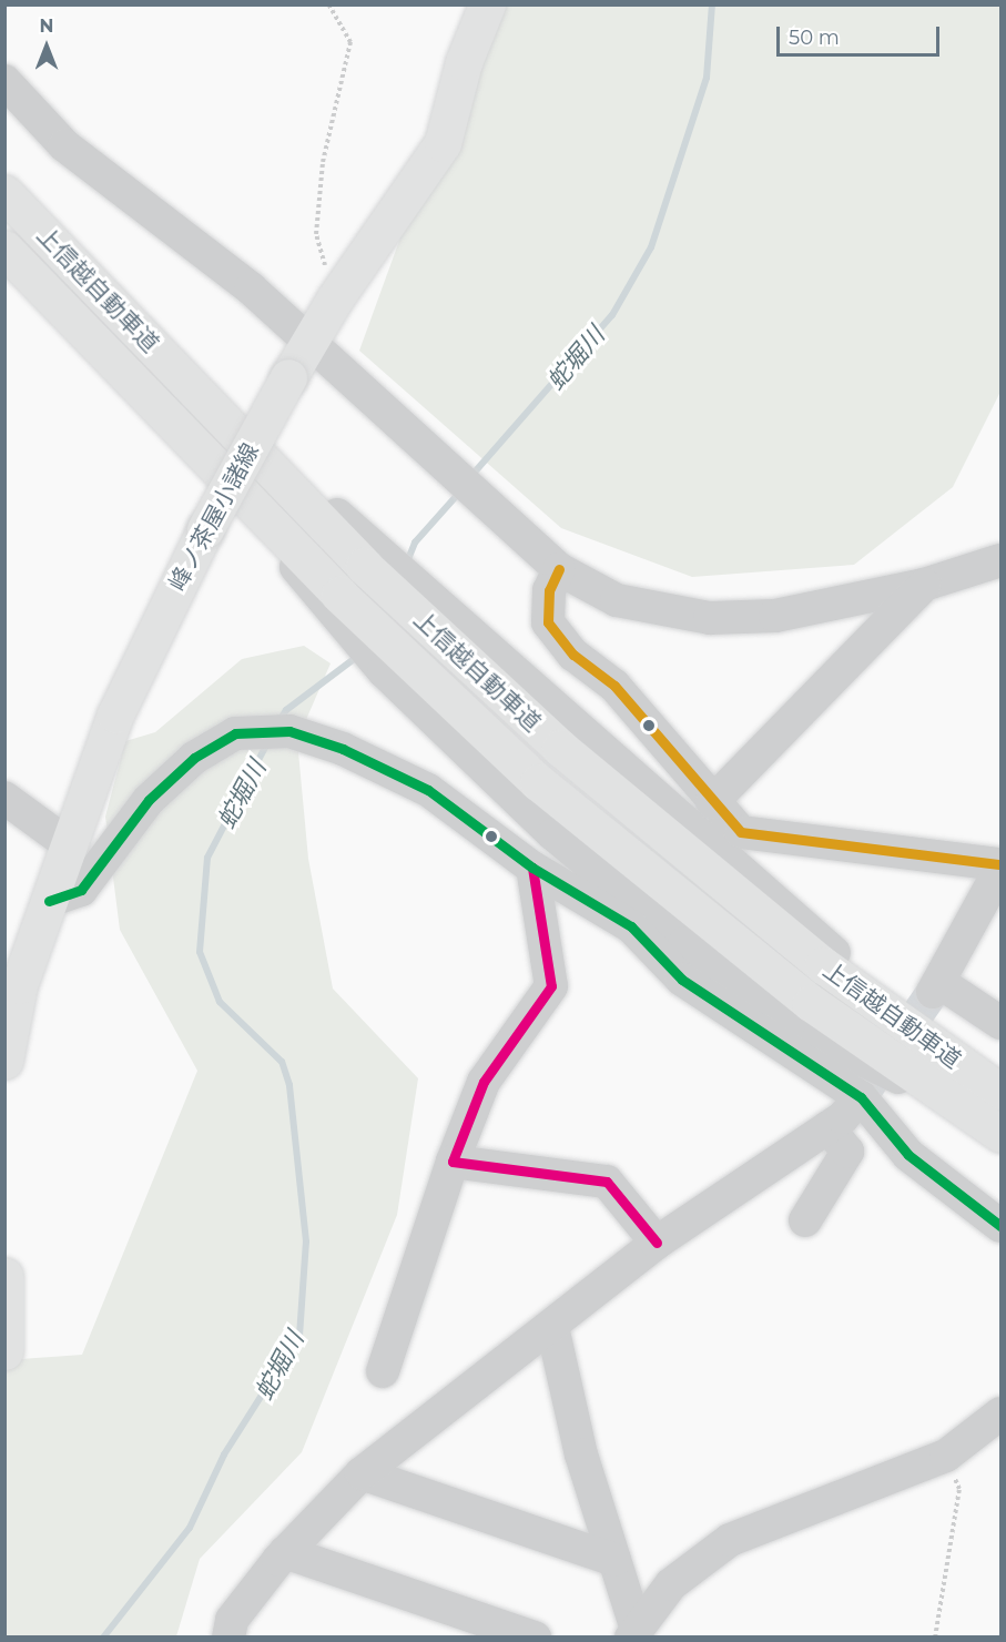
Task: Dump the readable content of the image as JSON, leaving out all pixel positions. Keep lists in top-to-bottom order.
{
  "streets": {
    "main road": ["上信越自動車道", "峰ノ茶屋小諸線"]
  },
  "water": ["蛇堀川"],
  "scale_bar": "50 m",
  "north": "top"
}
